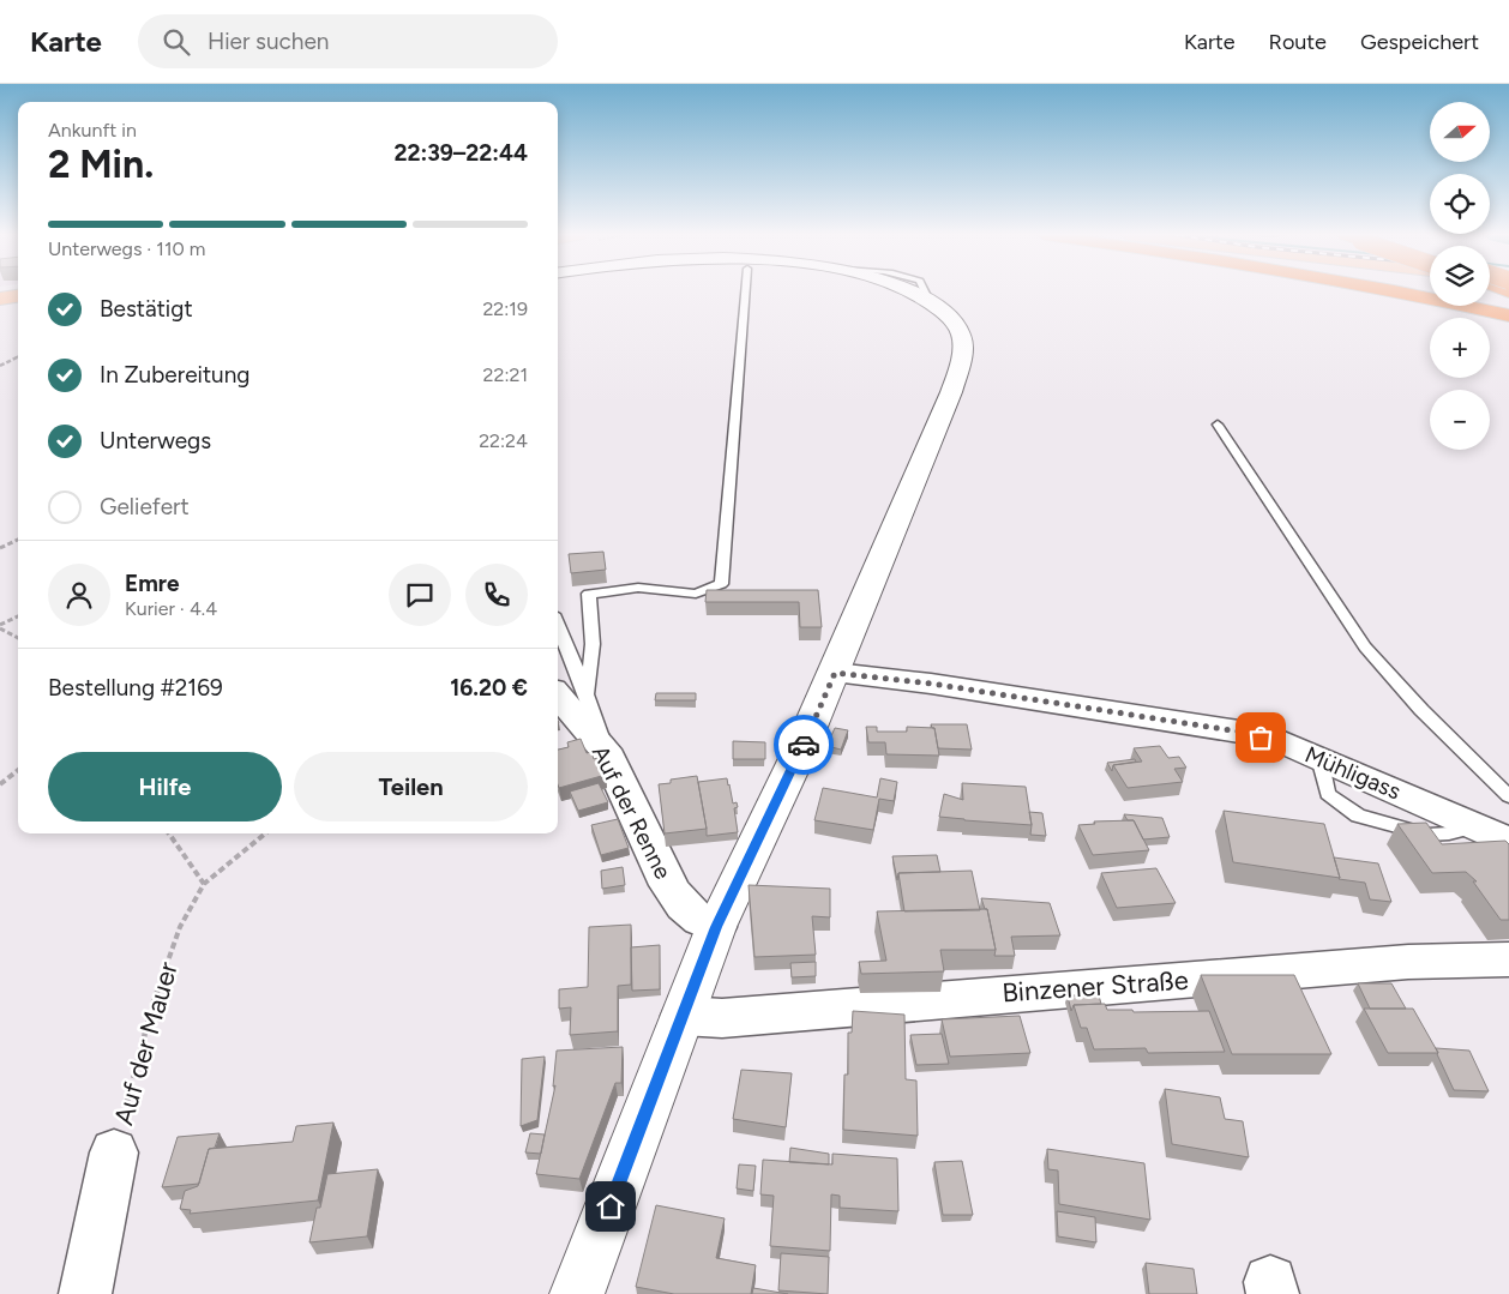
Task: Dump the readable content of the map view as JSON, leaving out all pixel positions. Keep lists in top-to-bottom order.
{
  "streets": {
    "street": [
      "Mühligass",
      "Auf der Renne",
      "Binzener Straße",
      "Auf der Mauer"
    ]
  },
  "north": "right",
  "page": {
    "header": "Karte",
    "search": "Hier suchen",
    "nav": ["Karte", "Route", "Gespeichert"],
    "map_buttons": ["+", "−"],
    "heading": ["2 Min.", "Ankunft in", "22:39–22:44"],
    "panel": [
      "Emre",
      "Kurier · 4.4",
      "Bestellung #2169",
      "16.20 €"
    ],
    "bar": "Unterwegs · 110 m",
    "list": [
      ["Bestätigt", "22:19"],
      ["In Zubereitung", "22:21"],
      ["Unterwegs", "22:24"],
      "Geliefert"
    ],
    "buttons": ["Hilfe", "Teilen"]
  }
}
